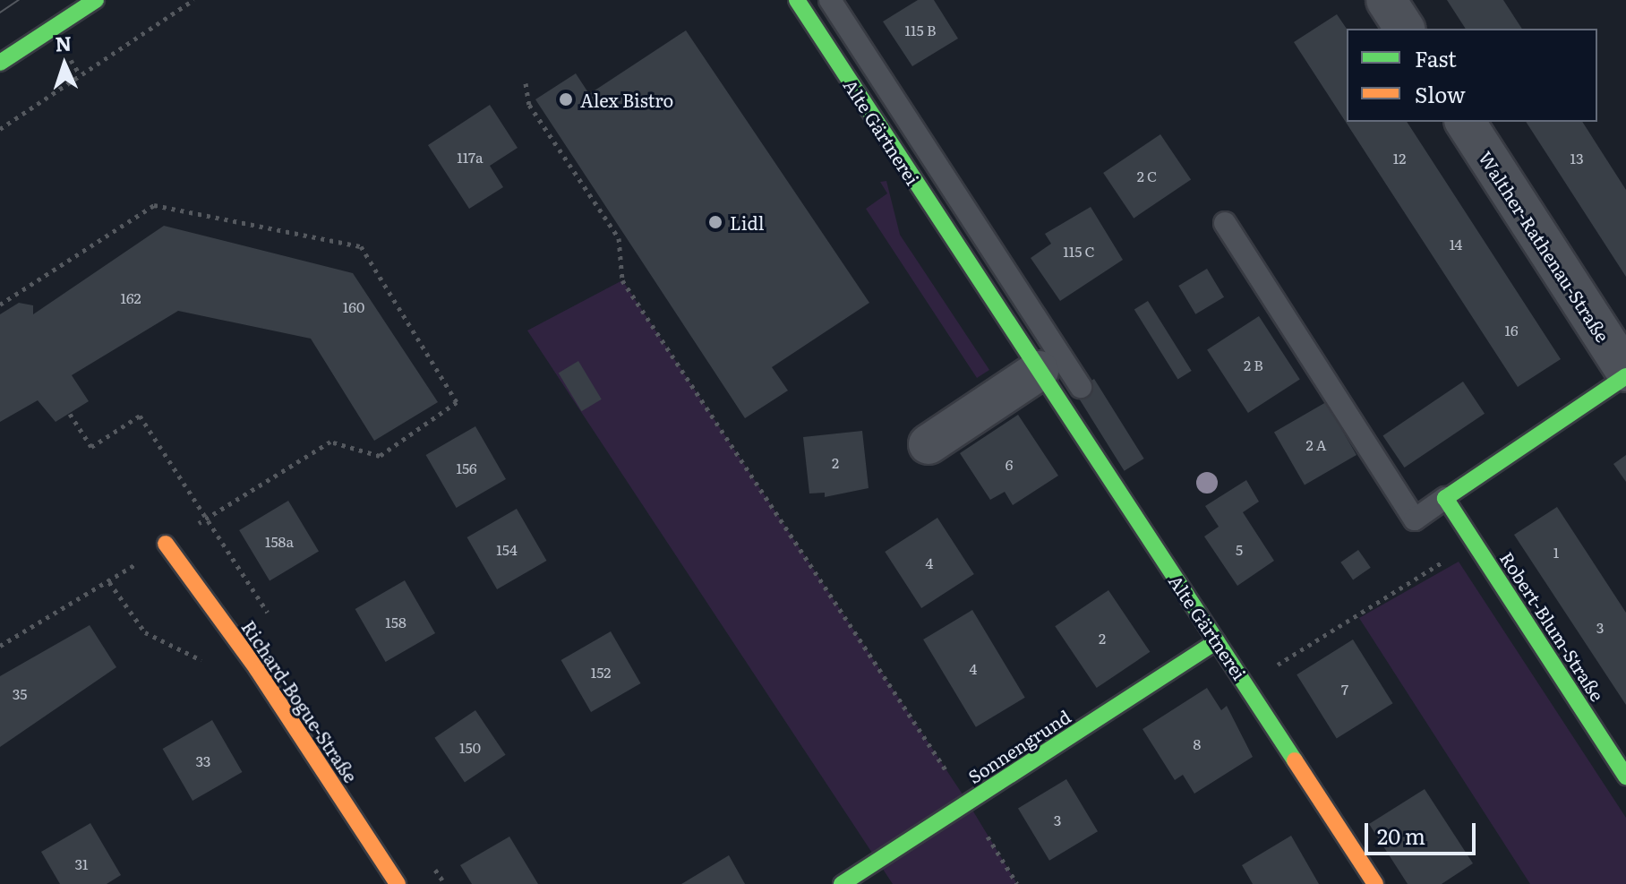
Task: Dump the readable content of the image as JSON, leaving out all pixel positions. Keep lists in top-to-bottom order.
{
  "streets": {
    "street": [
      "Alte Gärtnerei",
      "Walther-Rathenau-Straße",
      "Robert-Blum-Straße",
      "Richard-Bogue-Straße",
      "Sonnengrund"
    ]
  },
  "crossings": [
    ["Alte Gärtnerei", "Sonnengrund"]
  ],
  "places": ["Alex Bistro", "Lidl"],
  "house_numbers": [
    "115 B",
    "117a",
    "12",
    "13",
    "2 C",
    "14",
    "115 C",
    "162",
    "160",
    "16",
    "2 B",
    "2 A",
    "2",
    "6",
    "156",
    "158a",
    "154",
    "5",
    "1",
    "4",
    "158",
    "3",
    "2",
    "4",
    "152",
    "7",
    "35",
    "8",
    "150",
    "33",
    "3",
    "31"
  ],
  "legend": ["Fast", "Slow"],
  "scale_bar": "20 m",
  "north": "top"
}
